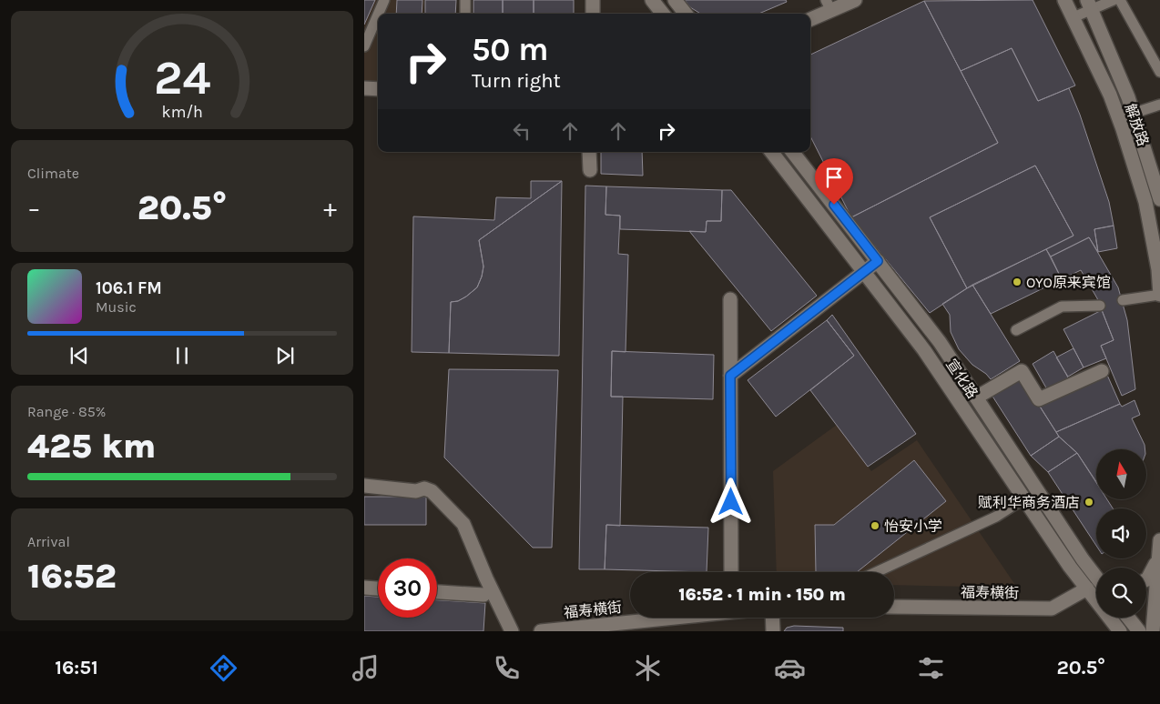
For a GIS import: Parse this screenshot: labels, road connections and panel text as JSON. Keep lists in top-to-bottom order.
{
  "streets": {
    "main road": ["解放路", "宣化路", "福寿横街"]
  },
  "crossings": [
    ["宣化路", "福寿横街"]
  ],
  "places": ["OYO原来宾馆", "赋利华商务酒店", "怡安小学"],
  "north": "top",
  "page": {
    "turn": ["50 m", "Turn right"],
    "tile": [
      "Climate",
      ["Range · 85%", "425 km"],
      ["Arrival", "16:52"]
    ],
    "heat": ["−", "20.5°", "+"],
    "song": ["106.1 FM", "Music"],
    "limit": "30",
    "trip": "16:52 · 1 min · 150 m",
    "tabs": ["16:51", "20.5°"],
    "gauge": ["24", "km/h"]
  }
}
